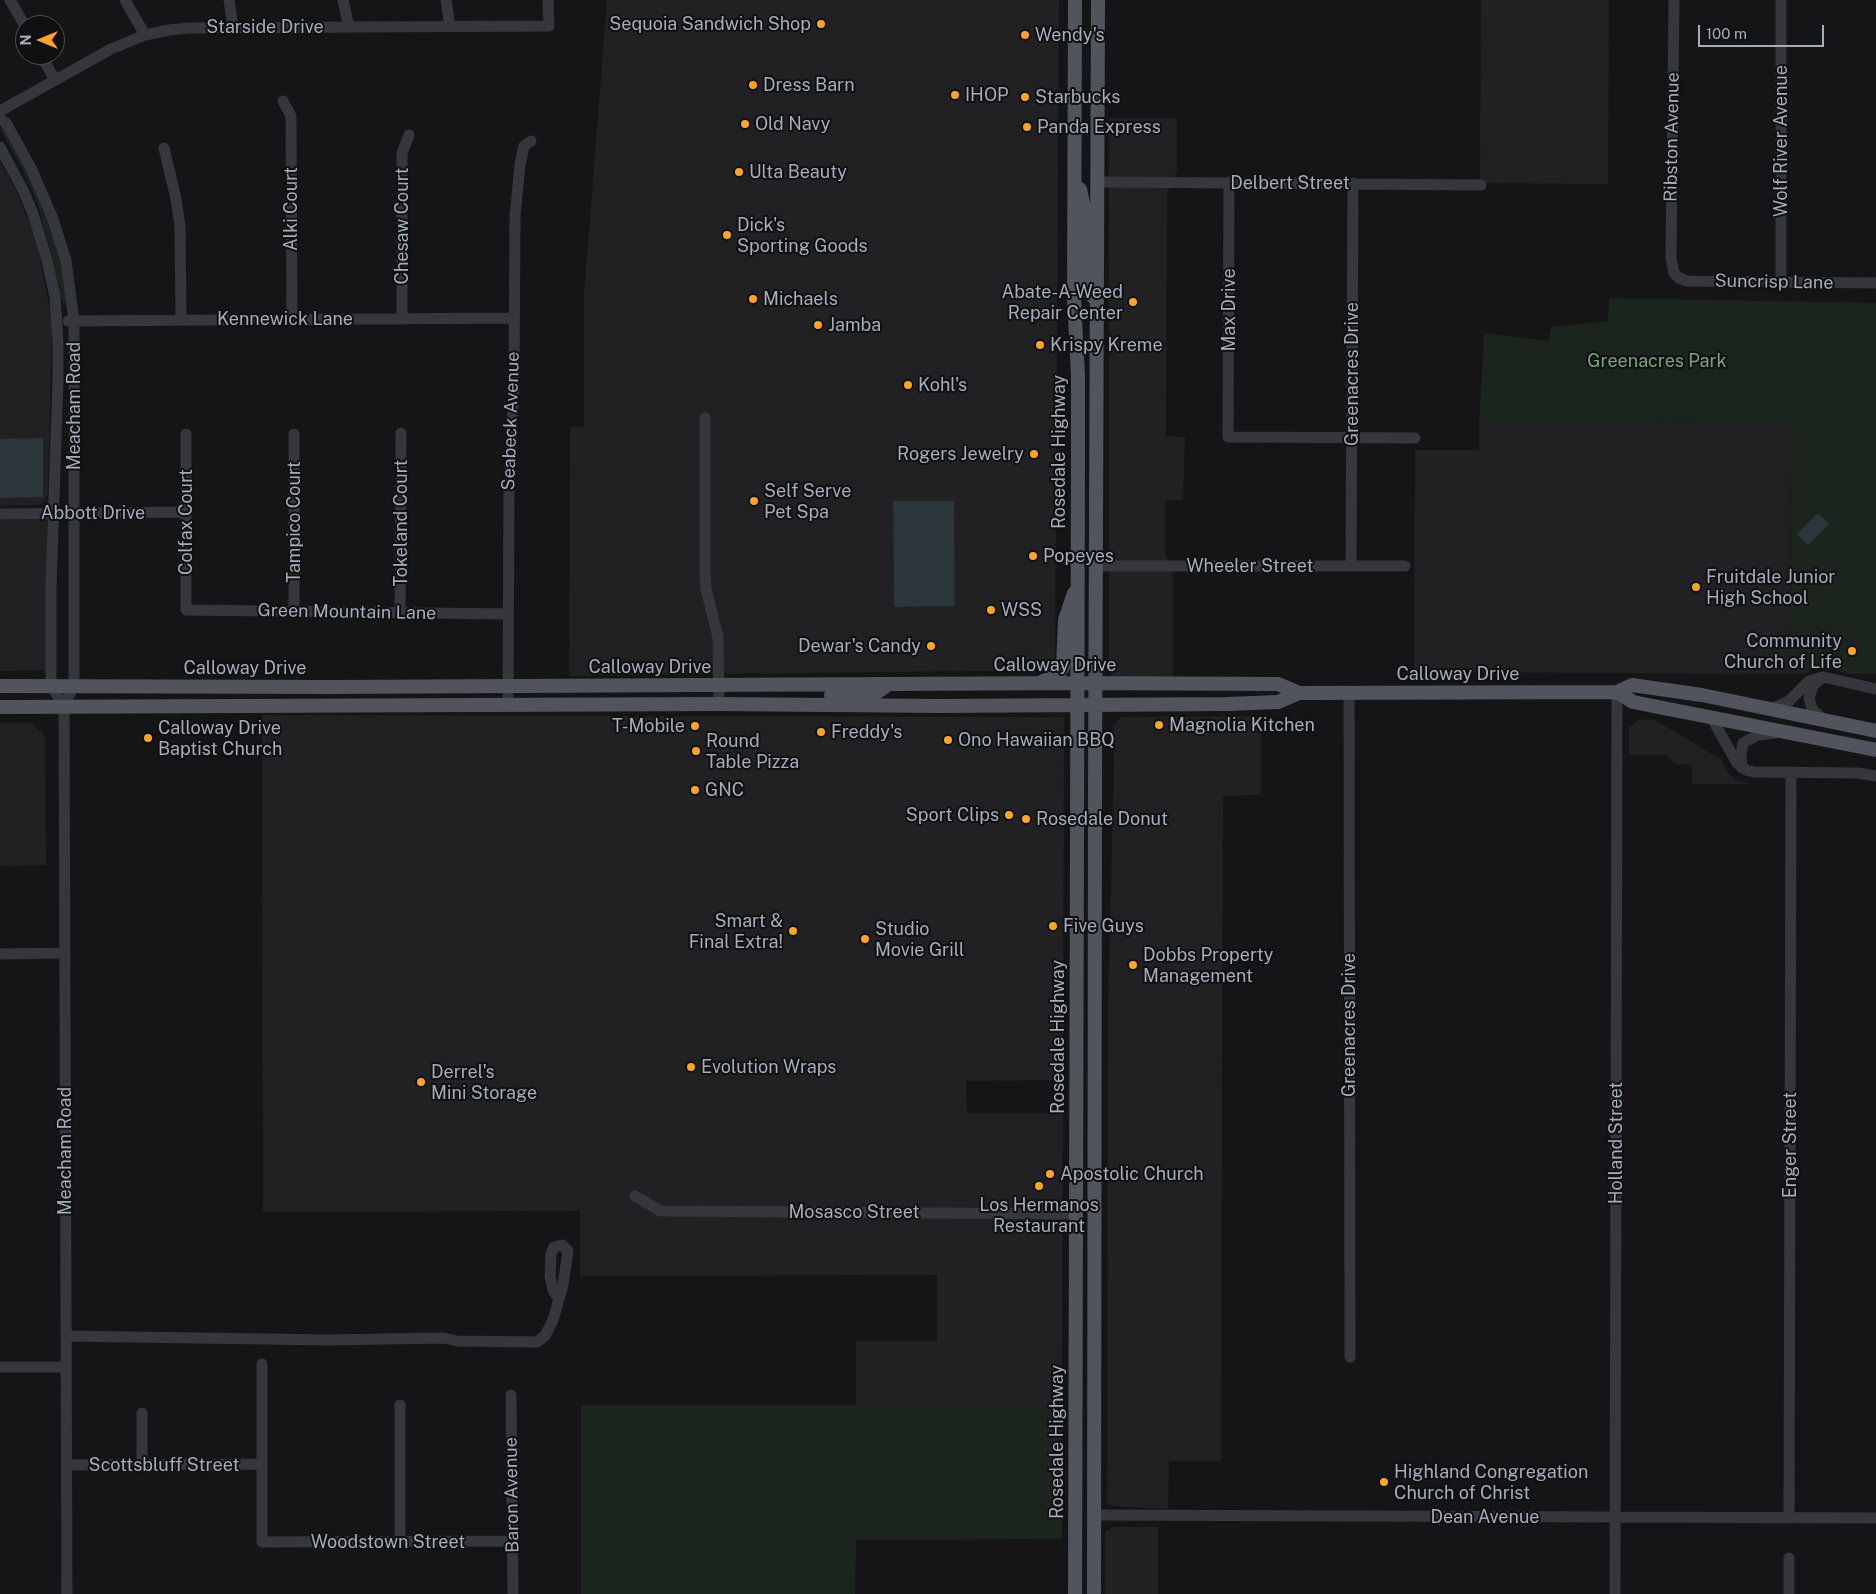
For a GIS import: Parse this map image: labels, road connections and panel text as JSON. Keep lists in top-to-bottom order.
{
  "streets": {
    "main road": ["Rosedale Highway", "Calloway Drive"],
    "street": [
      "Starside Drive",
      "Ribston Avenue",
      "Wolf River Avenue",
      "Delbert Street",
      "Alki Court",
      "Chesaw Court",
      "Suncrisp Lane",
      "Max Drive",
      "Kennewick Lane",
      "Greenacres Drive",
      "Meacham Road",
      "Seabeck Avenue",
      "Abbott Drive",
      "Colfax Court",
      "Tampico Court",
      "Tokeland Court",
      "Wheeler Street",
      "Green Mountain Lane",
      "Holland Street",
      "Enger Street",
      "Mosasco Street",
      "Scottsbluff Street",
      "Baron Avenue",
      "Dean Avenue",
      "Woodstown Street"
    ]
  },
  "crossings": [
    ["Ribston Avenue", "Suncrisp Lane"],
    ["Wolf River Avenue", "Suncrisp Lane"],
    ["Delbert Street", "Max Drive"],
    ["Delbert Street", "Greenacres Drive"],
    ["Delbert Street", "Rosedale Highway"],
    ["Alki Court", "Kennewick Lane"],
    ["Chesaw Court", "Kennewick Lane"],
    ["Max Drive", "Greenacres Drive"],
    ["Kennewick Lane", "Meacham Road"],
    ["Kennewick Lane", "Seabeck Avenue"],
    ["Greenacres Drive", "Wheeler Street"],
    ["Greenacres Drive", "Calloway Drive"],
    ["Meacham Road", "Abbott Drive"],
    ["Meacham Road", "Calloway Drive"],
    ["Meacham Road", "Scottsbluff Street"],
    ["Seabeck Avenue", "Green Mountain Lane"],
    ["Seabeck Avenue", "Calloway Drive"],
    ["Rosedale Highway", "Wheeler Street"],
    ["Rosedale Highway", "Calloway Drive"],
    ["Rosedale Highway", "Mosasco Street"],
    ["Rosedale Highway", "Dean Avenue"],
    ["Abbott Drive", "Colfax Court"],
    ["Colfax Court", "Green Mountain Lane"],
    ["Tampico Court", "Green Mountain Lane"],
    ["Tokeland Court", "Green Mountain Lane"],
    ["Calloway Drive", "Holland Street"],
    ["Holland Street", "Dean Avenue"],
    ["Enger Street", "Dean Avenue"],
    ["Scottsbluff Street", "Woodstown Street"],
    ["Baron Avenue", "Woodstown Street"]
  ],
  "parks": ["Greenacres Park"],
  "places": [
    "Sequoia Sandwich Shop",
    "Wendy's",
    "Dress Barn",
    "IHOP",
    "Starbucks",
    "Old Navy",
    "Panda Express",
    "Ulta Beauty",
    "Dick's Sporting Goods",
    "Michaels",
    "Abate-A-Weed Repair Center",
    "Jamba",
    "Krispy Kreme",
    "Kohl's",
    "Rogers Jewelry",
    "Self Serve Pet Spa",
    "Popeyes",
    "Fruitdale Junior High School",
    "WSS",
    "Dewar's Candy",
    "Community Church of Life",
    "Magnolia Kitchen",
    "T-Mobile",
    "Freddy's",
    "Calloway Drive Baptist Church",
    "Ono Hawaiian BBQ",
    "Round Table Pizza",
    "GNC",
    "Sport Clips",
    "Rosedale Donut",
    "Five Guys",
    "Smart & Final Extra!",
    "Studio Movie Grill",
    "Dobbs Property Management",
    "Evolution Wraps",
    "Derrel's Mini Storage",
    "Apostolic Church",
    "Los Hermanos Restaurant",
    "Highland Congregation Church of Christ"
  ],
  "scale_bar": "100 m",
  "north": "left"
}
